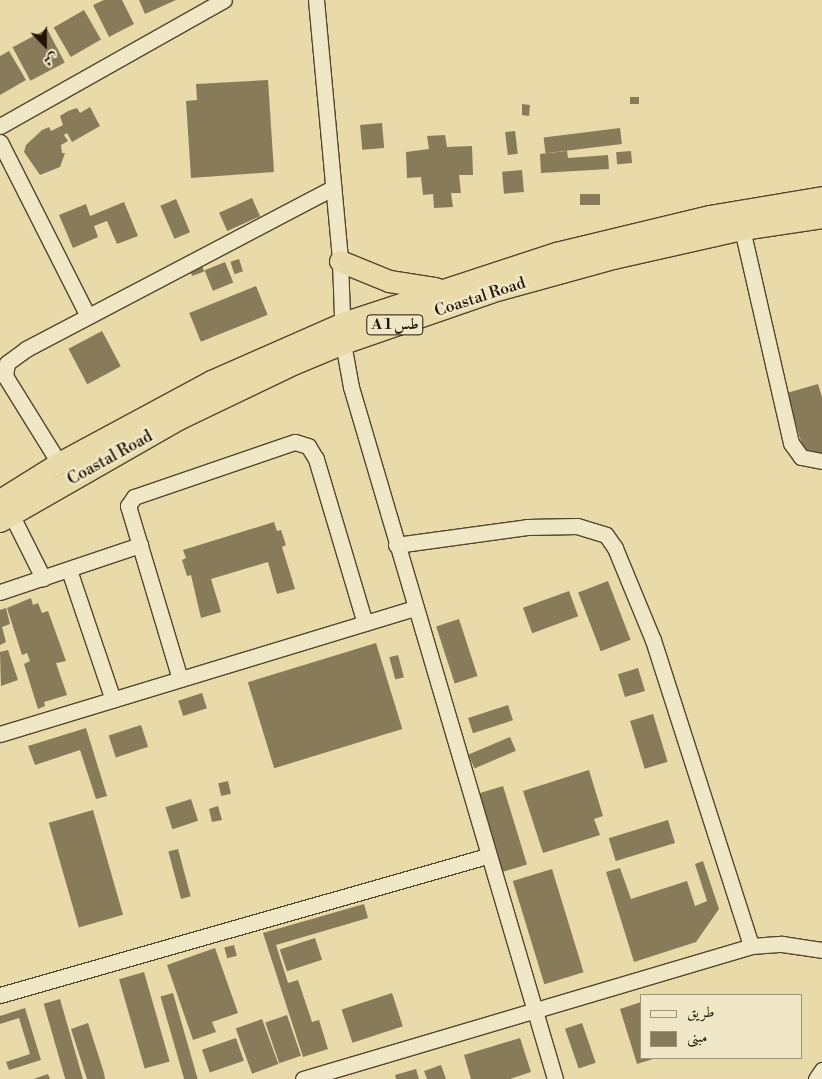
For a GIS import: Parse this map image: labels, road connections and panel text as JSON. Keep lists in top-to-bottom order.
{
  "streets": {
    "highway": ["Coastal Road", "A 1 طس"]
  },
  "legend": ["طريق", "مبنى"],
  "north": "bottom"
}
